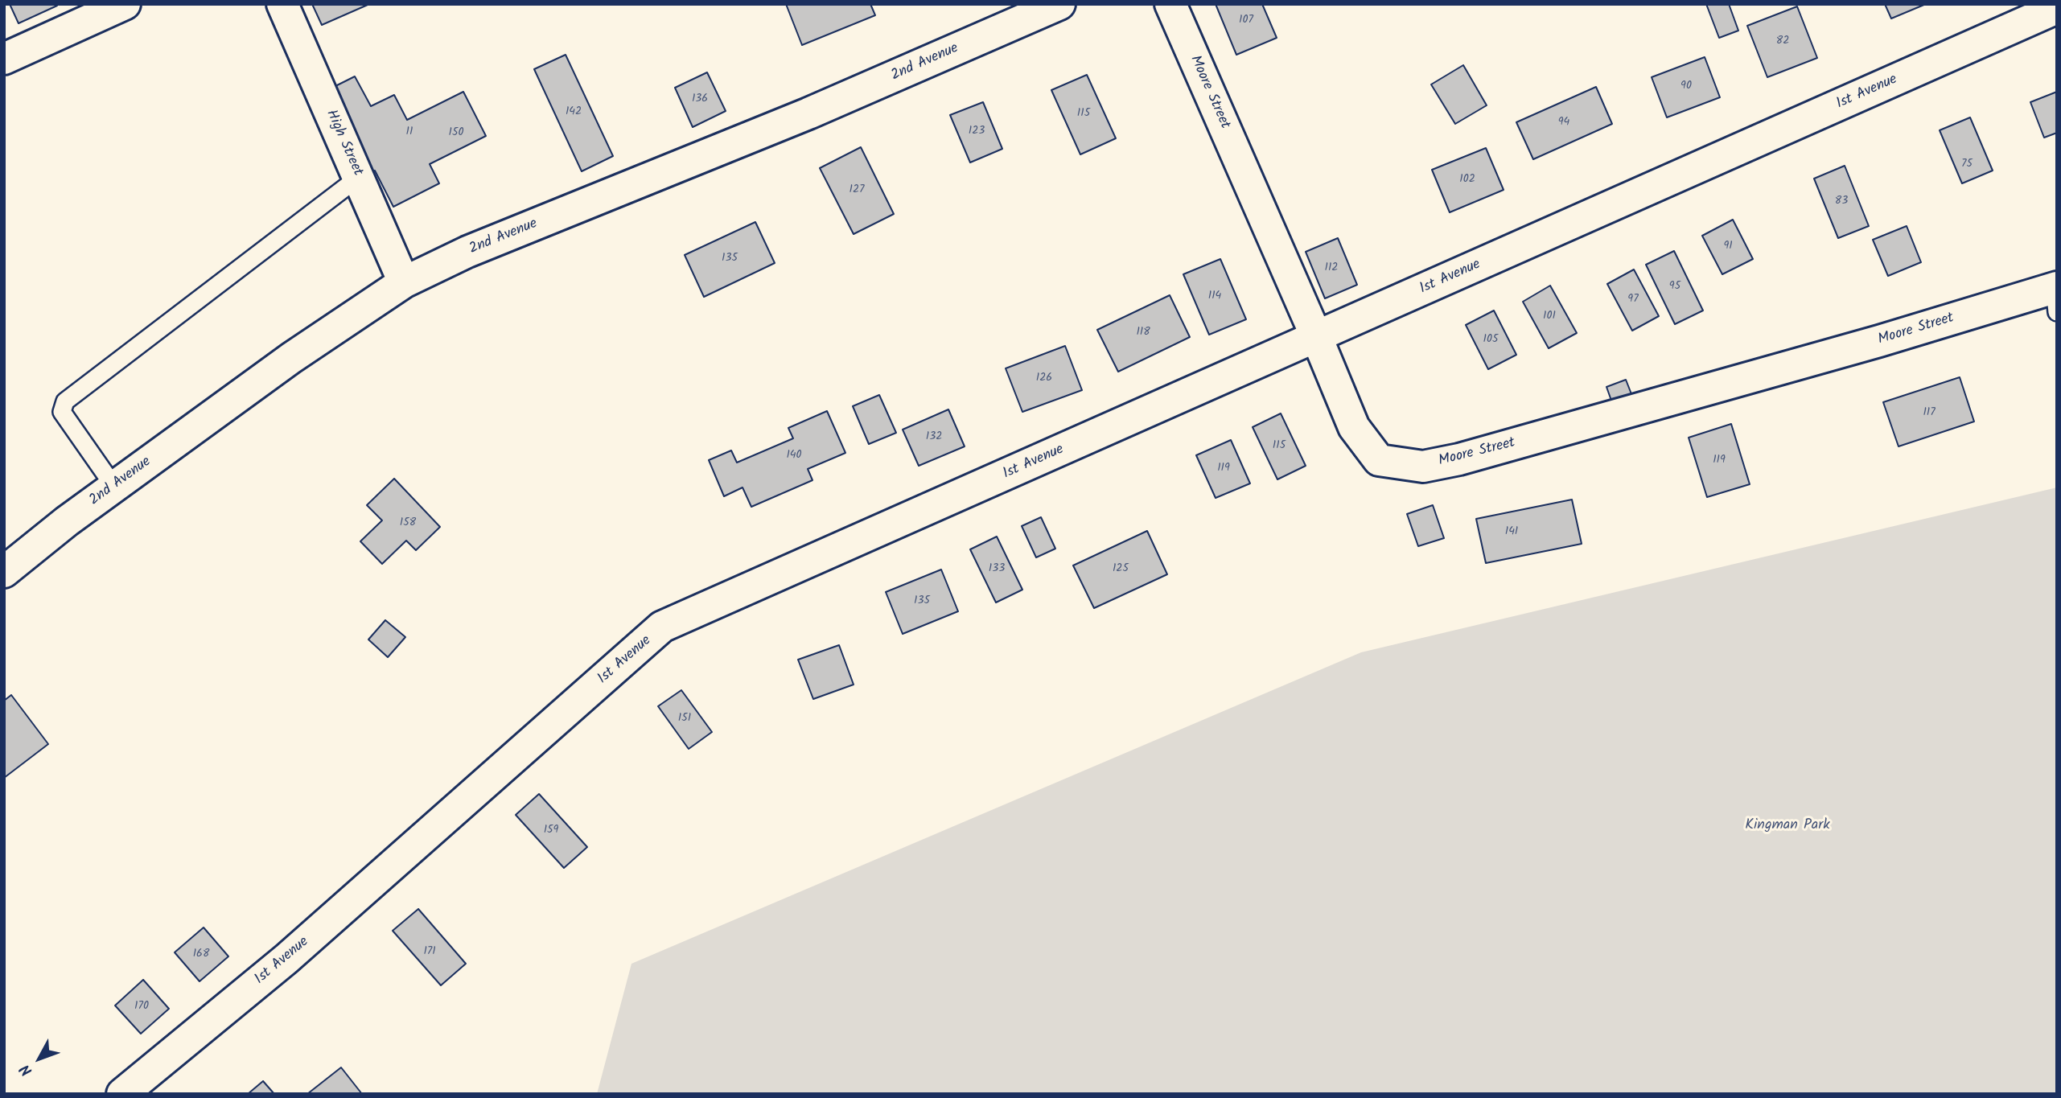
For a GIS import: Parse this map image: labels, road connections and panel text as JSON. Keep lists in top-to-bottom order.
{
  "streets": {
    "street": [
      "2nd Avenue",
      "Moore Street",
      "1st Avenue",
      "High Street"
    ]
  },
  "crossings": [
    ["2nd Avenue", "High Street"],
    ["Moore Street", "1st Avenue"]
  ],
  "parks": ["Kingman Park"],
  "house_numbers": [
    "107",
    "82",
    "90",
    "136",
    "142",
    "115",
    "94",
    "123",
    "11",
    "150",
    "75",
    "102",
    "127",
    "83",
    "91",
    "135",
    "112",
    "95",
    "114",
    "97",
    "101",
    "118",
    "105",
    "126",
    "117",
    "132",
    "115",
    "140",
    "119",
    "119",
    "158",
    "141",
    "133",
    "125",
    "135",
    "151",
    "159",
    "171",
    "168",
    "170"
  ],
  "north": "bottom left"
}
